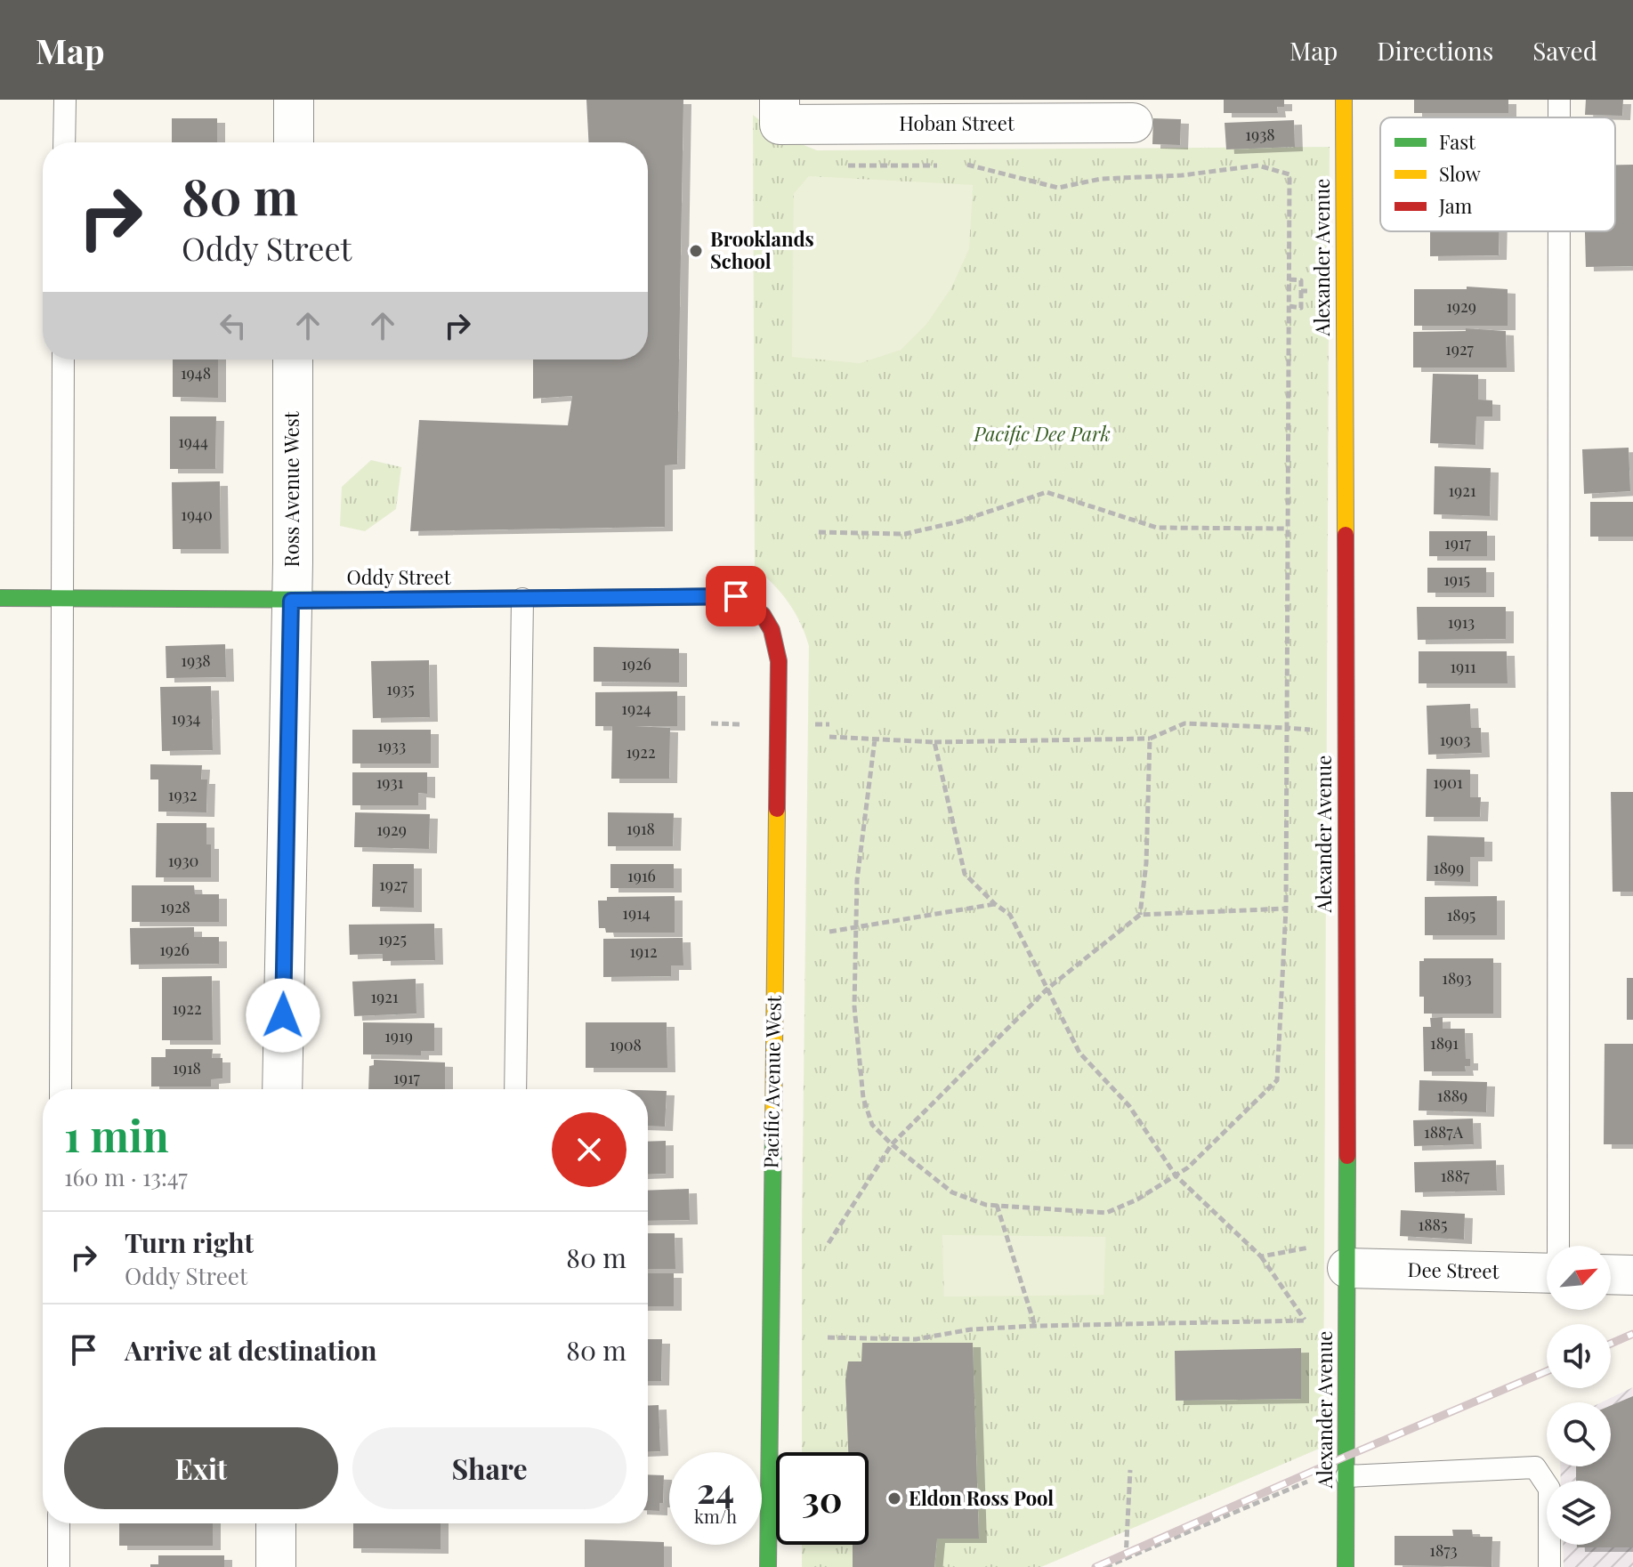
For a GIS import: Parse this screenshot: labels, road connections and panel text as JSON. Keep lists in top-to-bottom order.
{
  "streets": {
    "street": [
      "Hoban Street",
      "Alexander Avenue",
      "Ross Avenue West",
      "Oddy Street",
      "Pacific Avenue West",
      "Dee Street"
    ]
  },
  "crossings": [
    ["Alexander Avenue", "Dee Street"],
    ["Ross Avenue West", "Oddy Street"],
    ["Oddy Street", "Pacific Avenue West"]
  ],
  "parks": ["Pacific Dee Park"],
  "places": ["Brooklands School", "Eldon Ross Pool"],
  "house_numbers": [
    "1938",
    "1929",
    "1927",
    "1948",
    "1944",
    "1921",
    "1940",
    "1917",
    "1915",
    "1913",
    "1938",
    "1926",
    "1911",
    "1935",
    "1924",
    "1934",
    "1903",
    "1933",
    "1922",
    "1931",
    "1901",
    "1932",
    "1918",
    "1929",
    "1930",
    "1899",
    "1916",
    "1927",
    "1928",
    "1914",
    "1895",
    "1925",
    "1926",
    "1912",
    "1893",
    "1921",
    "1922",
    "1919",
    "1891",
    "1908",
    "1918",
    "1917",
    "1889",
    "1887A",
    "1887",
    "1885",
    "1873"
  ],
  "legend": ["Fast", "Slow", "Jam"],
  "north": "top right",
  "page": {
    "header": "Map",
    "nav": ["Map", "Directions", "Saved"],
    "turn": ["80 m", "Oddy Street"],
    "heading": ["1 min", "160 m · 13:47"],
    "list": [
      {
        "name": "Turn right",
        "note": "Oddy Street",
        "value": "80 m"
      },
      {
        "name": "Arrive at destination",
        "value": "80 m"
      }
    ],
    "buttons": ["Exit", "Share"],
    "speed": "24 km/h",
    "limit": "30"
  }
}
